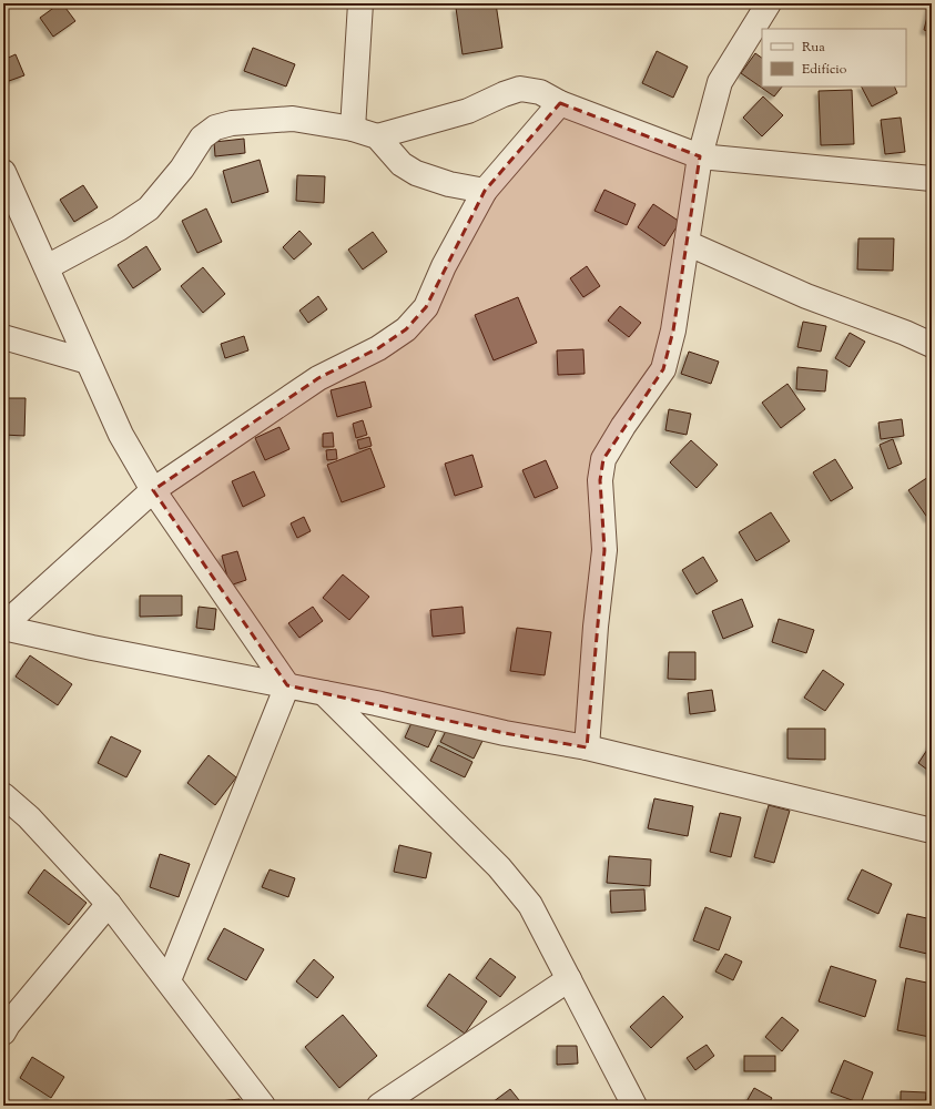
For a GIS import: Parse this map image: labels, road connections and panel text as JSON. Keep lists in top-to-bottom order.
{
  "legend": ["Rua", "Edifício"]
}
